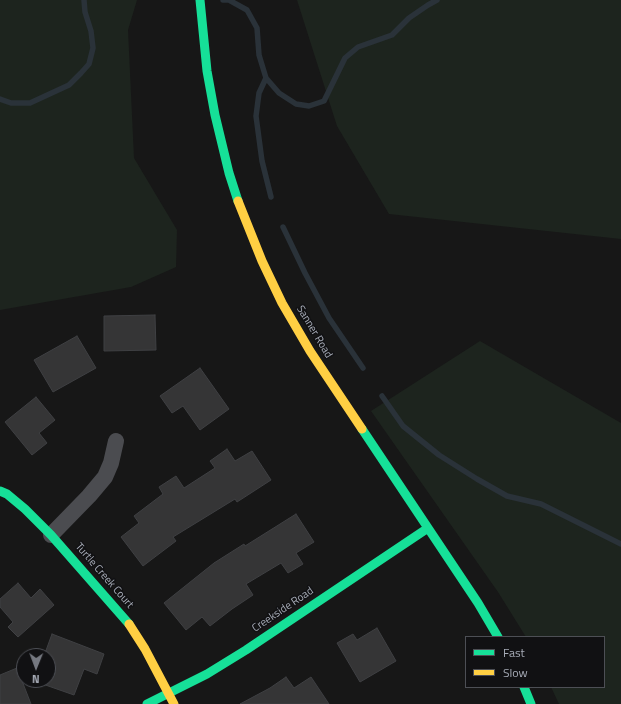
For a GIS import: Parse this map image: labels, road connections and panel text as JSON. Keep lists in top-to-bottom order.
{
  "streets": {
    "main road": ["Sanner Road", "Turtle Creek Court", "Creekside Road"]
  },
  "crossings": [
    ["Sanner Road", "Creekside Road"],
    ["Turtle Creek Court", "Creekside Road"]
  ],
  "legend": ["Fast", "Slow"],
  "north": "bottom"
}
